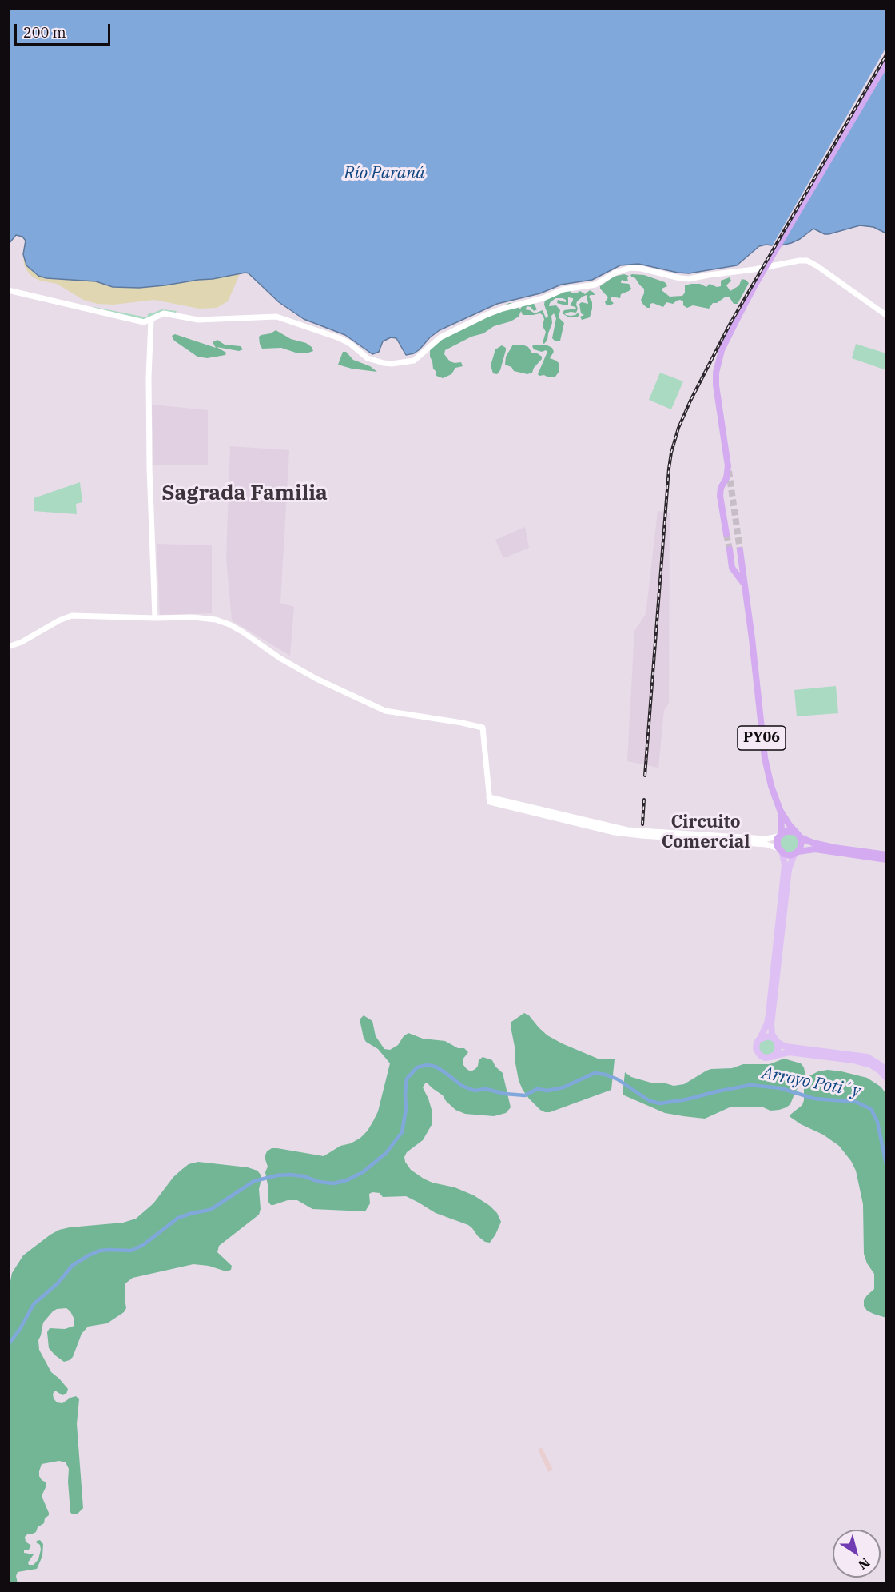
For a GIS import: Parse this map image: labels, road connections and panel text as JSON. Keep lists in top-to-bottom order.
{
  "streets": {
    "highway": ["PY06"]
  },
  "districts": ["Sagrada Familia", "Circuito Comercial"],
  "water": ["Río Paraná", "Arroyo Poti´y"],
  "scale_bar": "200 m",
  "north": "bottom right"
}
